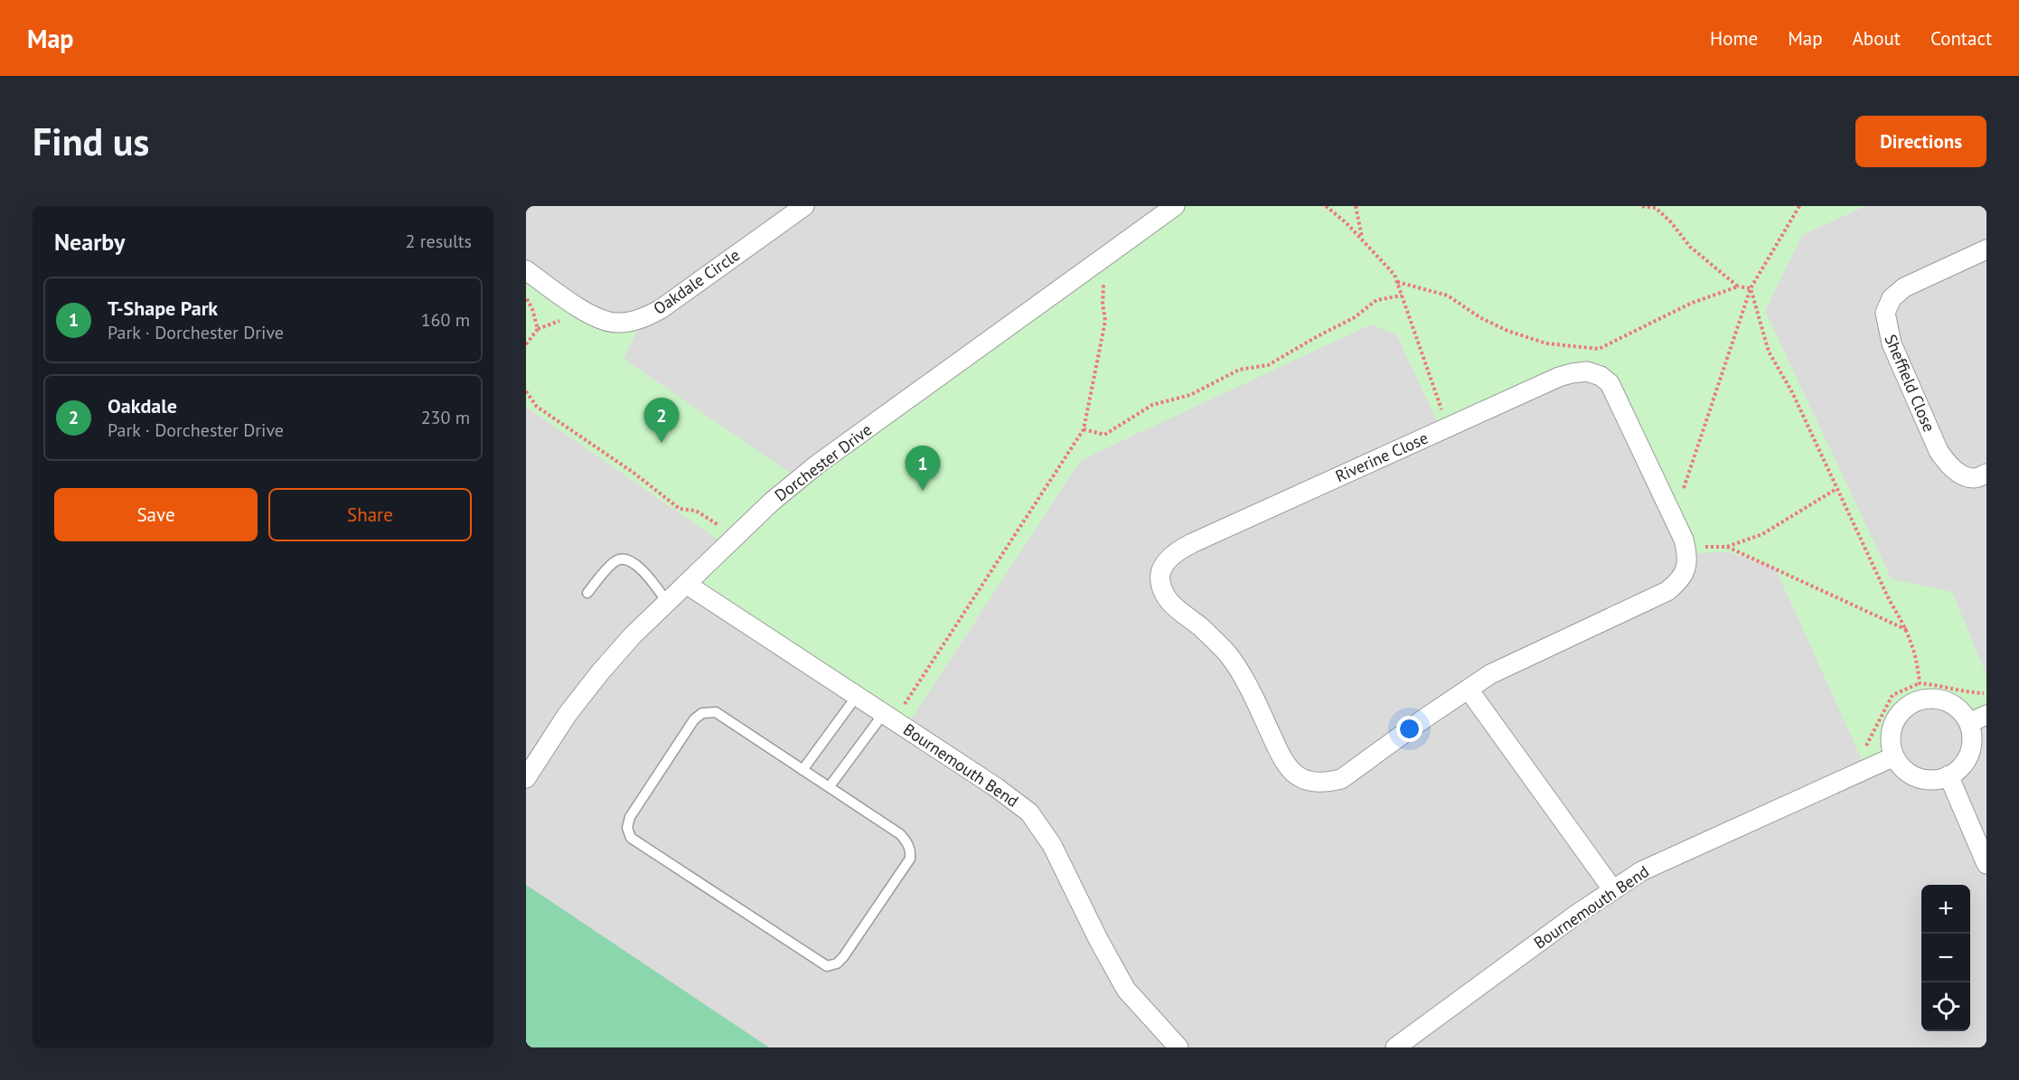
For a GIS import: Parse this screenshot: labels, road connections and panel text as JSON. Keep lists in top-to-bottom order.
{
  "streets": {
    "street": [
      "Oakdale Circle",
      "Sheffield Close",
      "Riverine Close",
      "Dorchester Drive",
      "Bournemouth Bend"
    ]
  },
  "crossings": [
    ["Dorchester Drive", "Bournemouth Bend"]
  ],
  "page": {
    "header": "Map",
    "nav": [
      "Home",
      "Map",
      "About",
      "Contact"
    ],
    "buttons": [
      "Directions",
      ["Save", "Share"]
    ],
    "title": "Find us",
    "heading": ["Nearby", "2 results"],
    "list": [
      {
        "mark": "1",
        "name": "T-Shape Park",
        "note": "Park · Dorchester Drive",
        "value": "160 m"
      },
      {
        "mark": "2",
        "name": "Oakdale",
        "note": "Park · Dorchester Drive",
        "value": "230 m"
      }
    ],
    "pins": ["2", "1"],
    "map_buttons": ["+", "−"]
  }
}
